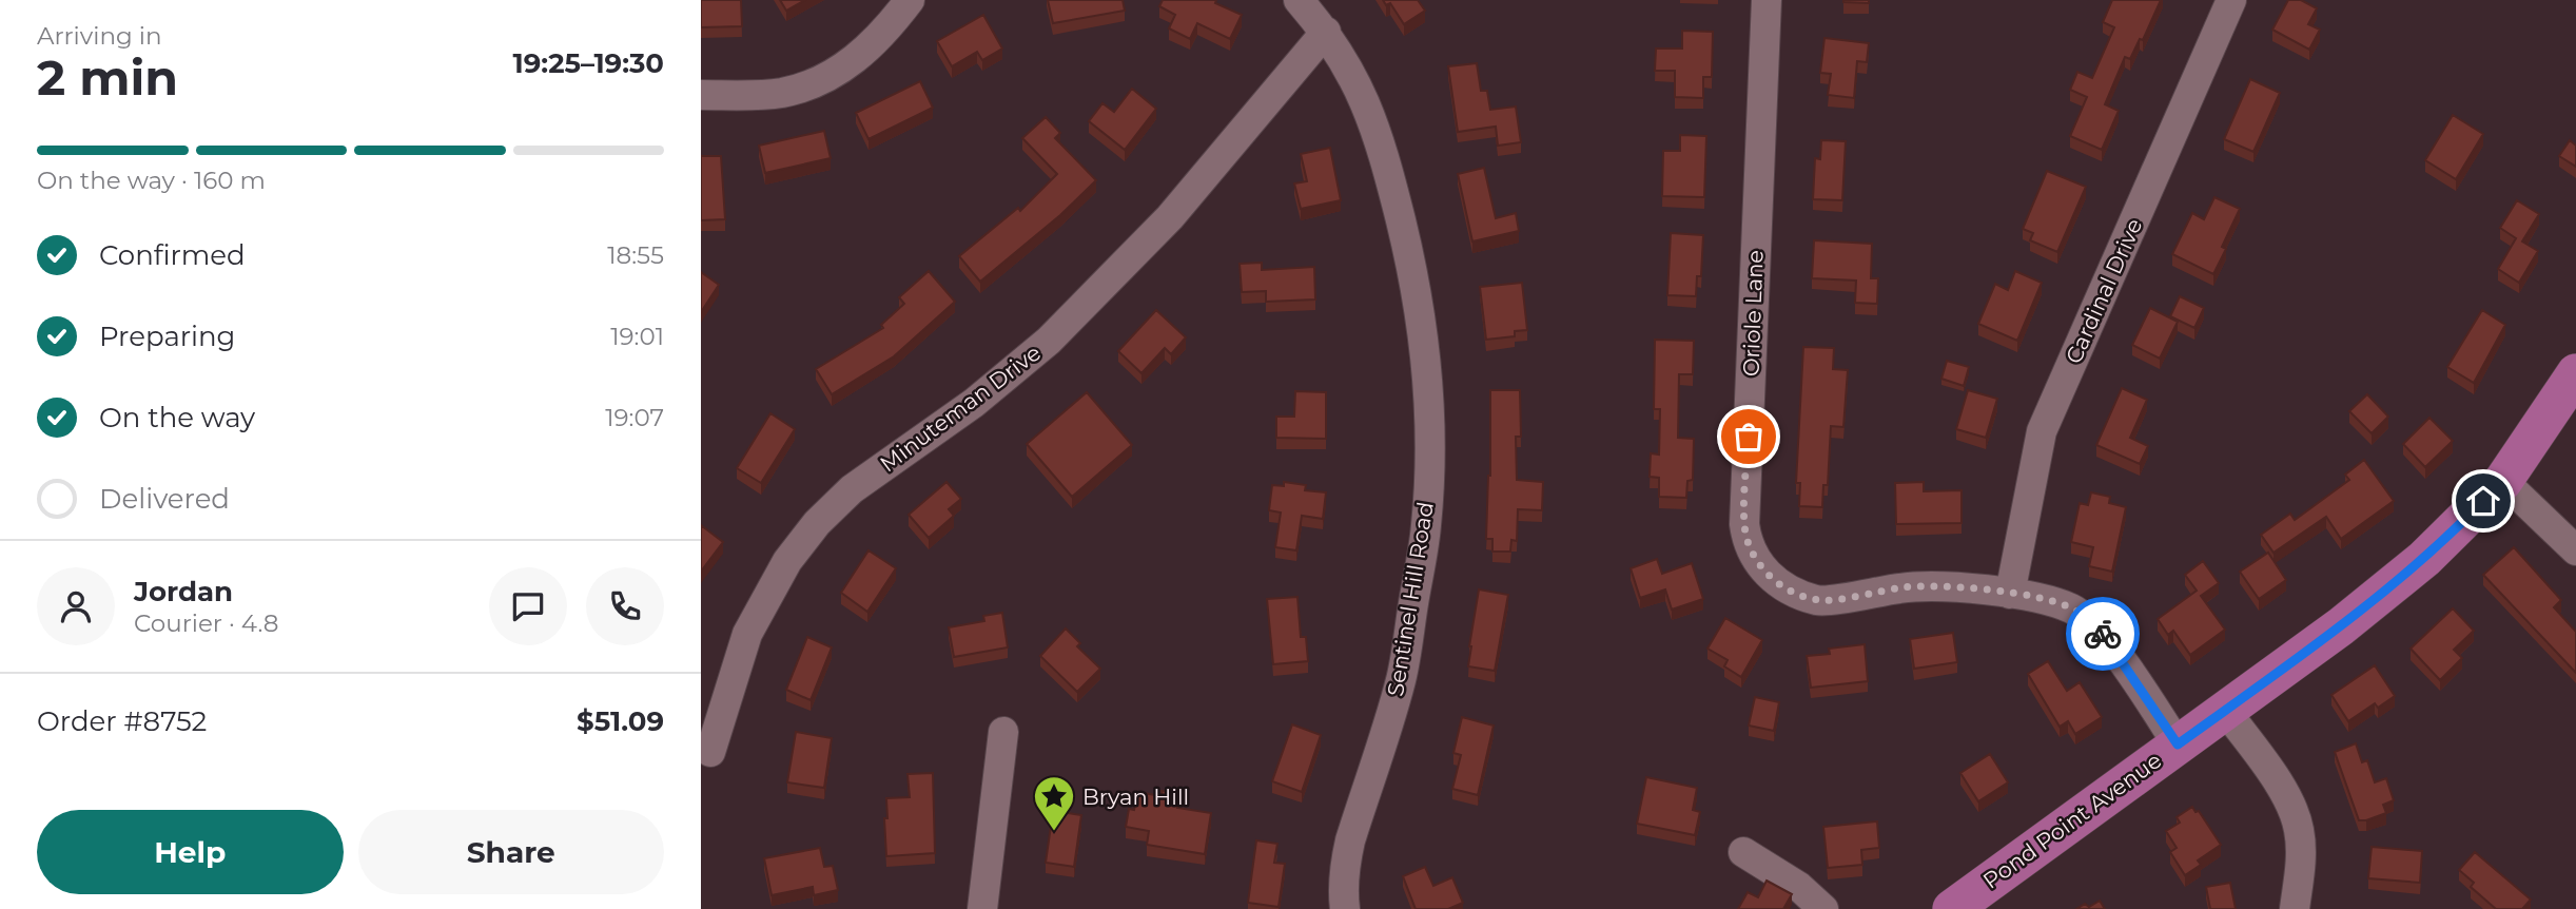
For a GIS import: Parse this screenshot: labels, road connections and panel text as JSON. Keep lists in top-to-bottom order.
{
  "streets": {
    "main road": ["Pond Point Avenue"],
    "street": [
      "Cardinal Drive",
      "Oriole Lane",
      "Minuteman Drive",
      "Sentinel Hill Road"
    ]
  },
  "crossings": [
    ["Cardinal Drive", "Oriole Lane"],
    ["Oriole Lane", "Pond Point Avenue"],
    ["Minuteman Drive", "Sentinel Hill Road"]
  ],
  "places": {
    "place": ["Bryan Hill"]
  },
  "page": {
    "heading": ["2 min", "Arriving in", "19:25–19:30"],
    "panel": [
      "Jordan",
      "Courier · 4.8",
      "Order #8752",
      "$51.09"
    ],
    "bar": "On the way · 160 m",
    "list": [
      ["Confirmed", "18:55"],
      ["Preparing", "19:01"],
      ["On the way", "19:07"],
      "Delivered"
    ],
    "buttons": ["Help", "Share"]
  }
}
